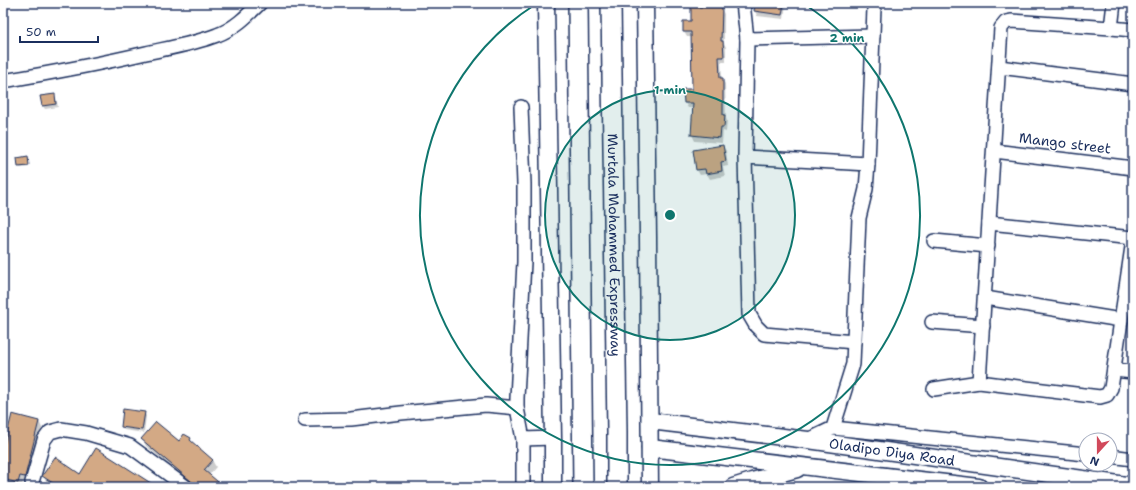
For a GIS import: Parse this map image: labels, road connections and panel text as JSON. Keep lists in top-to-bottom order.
{
  "streets": {
    "highway": ["Murtala Mohammed Expressway"],
    "main road": ["Oladipo Diya Road"],
    "street": ["Mango street"]
  },
  "scale_bar": "50 m",
  "north": "bottom",
  "rings": ["2 min", "1 min"]
}
